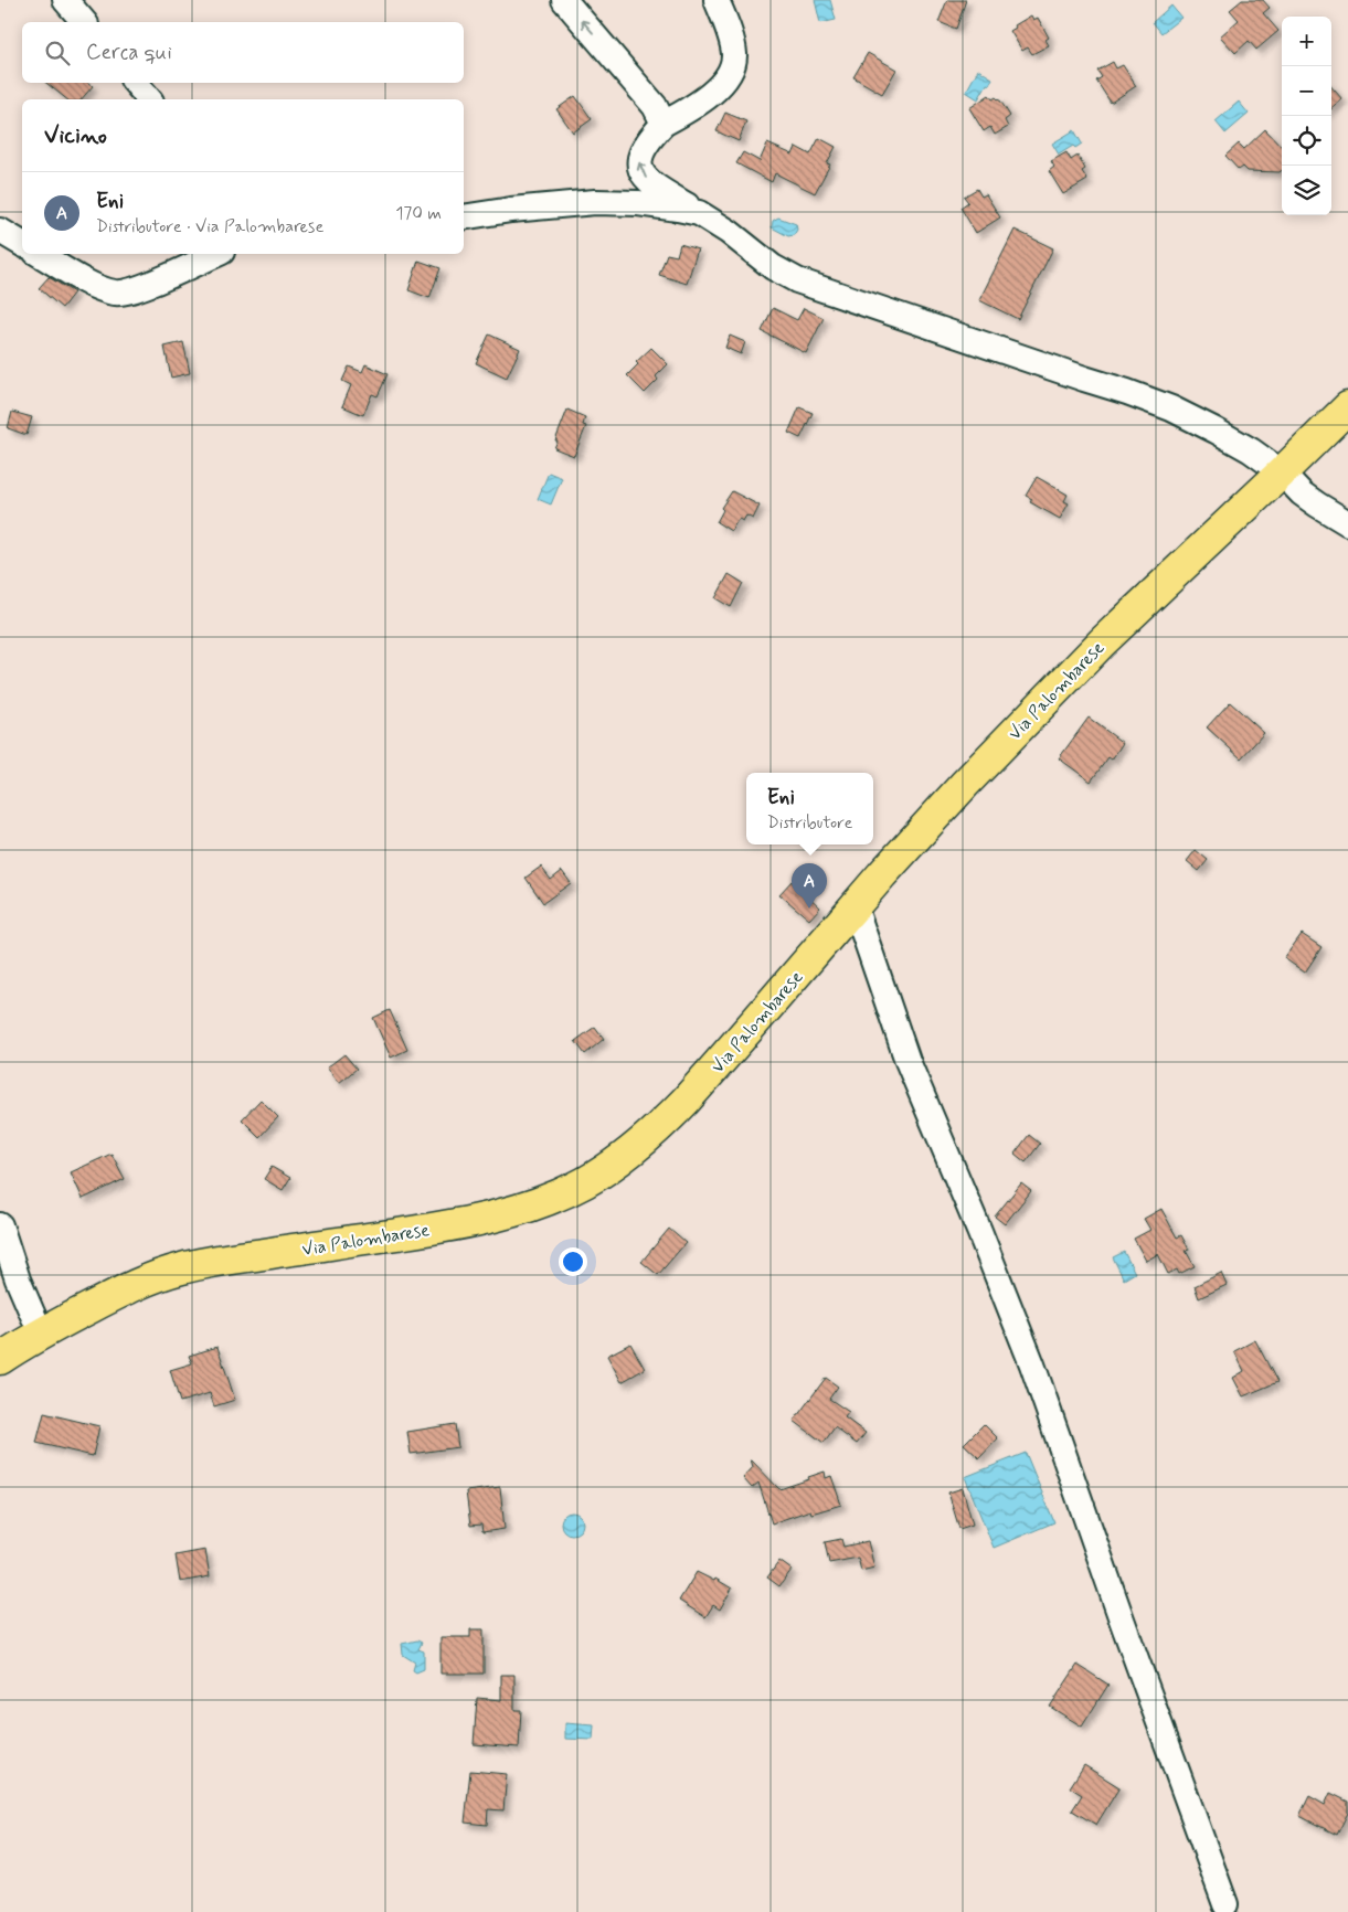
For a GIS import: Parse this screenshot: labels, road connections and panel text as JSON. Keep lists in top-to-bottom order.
{
  "streets": {
    "main road": ["Via Palombarese"]
  },
  "page": {
    "map_buttons": ["+", "−"],
    "search": "Cerca qui",
    "heading": "Vicino",
    "list": [
      {
        "mark": "A",
        "name": "Eni",
        "note": "Distributore · Via Palombarese",
        "value": "170 m"
      }
    ],
    "popup": ["Eni", "Distributore"],
    "pins": "A"
  }
}
